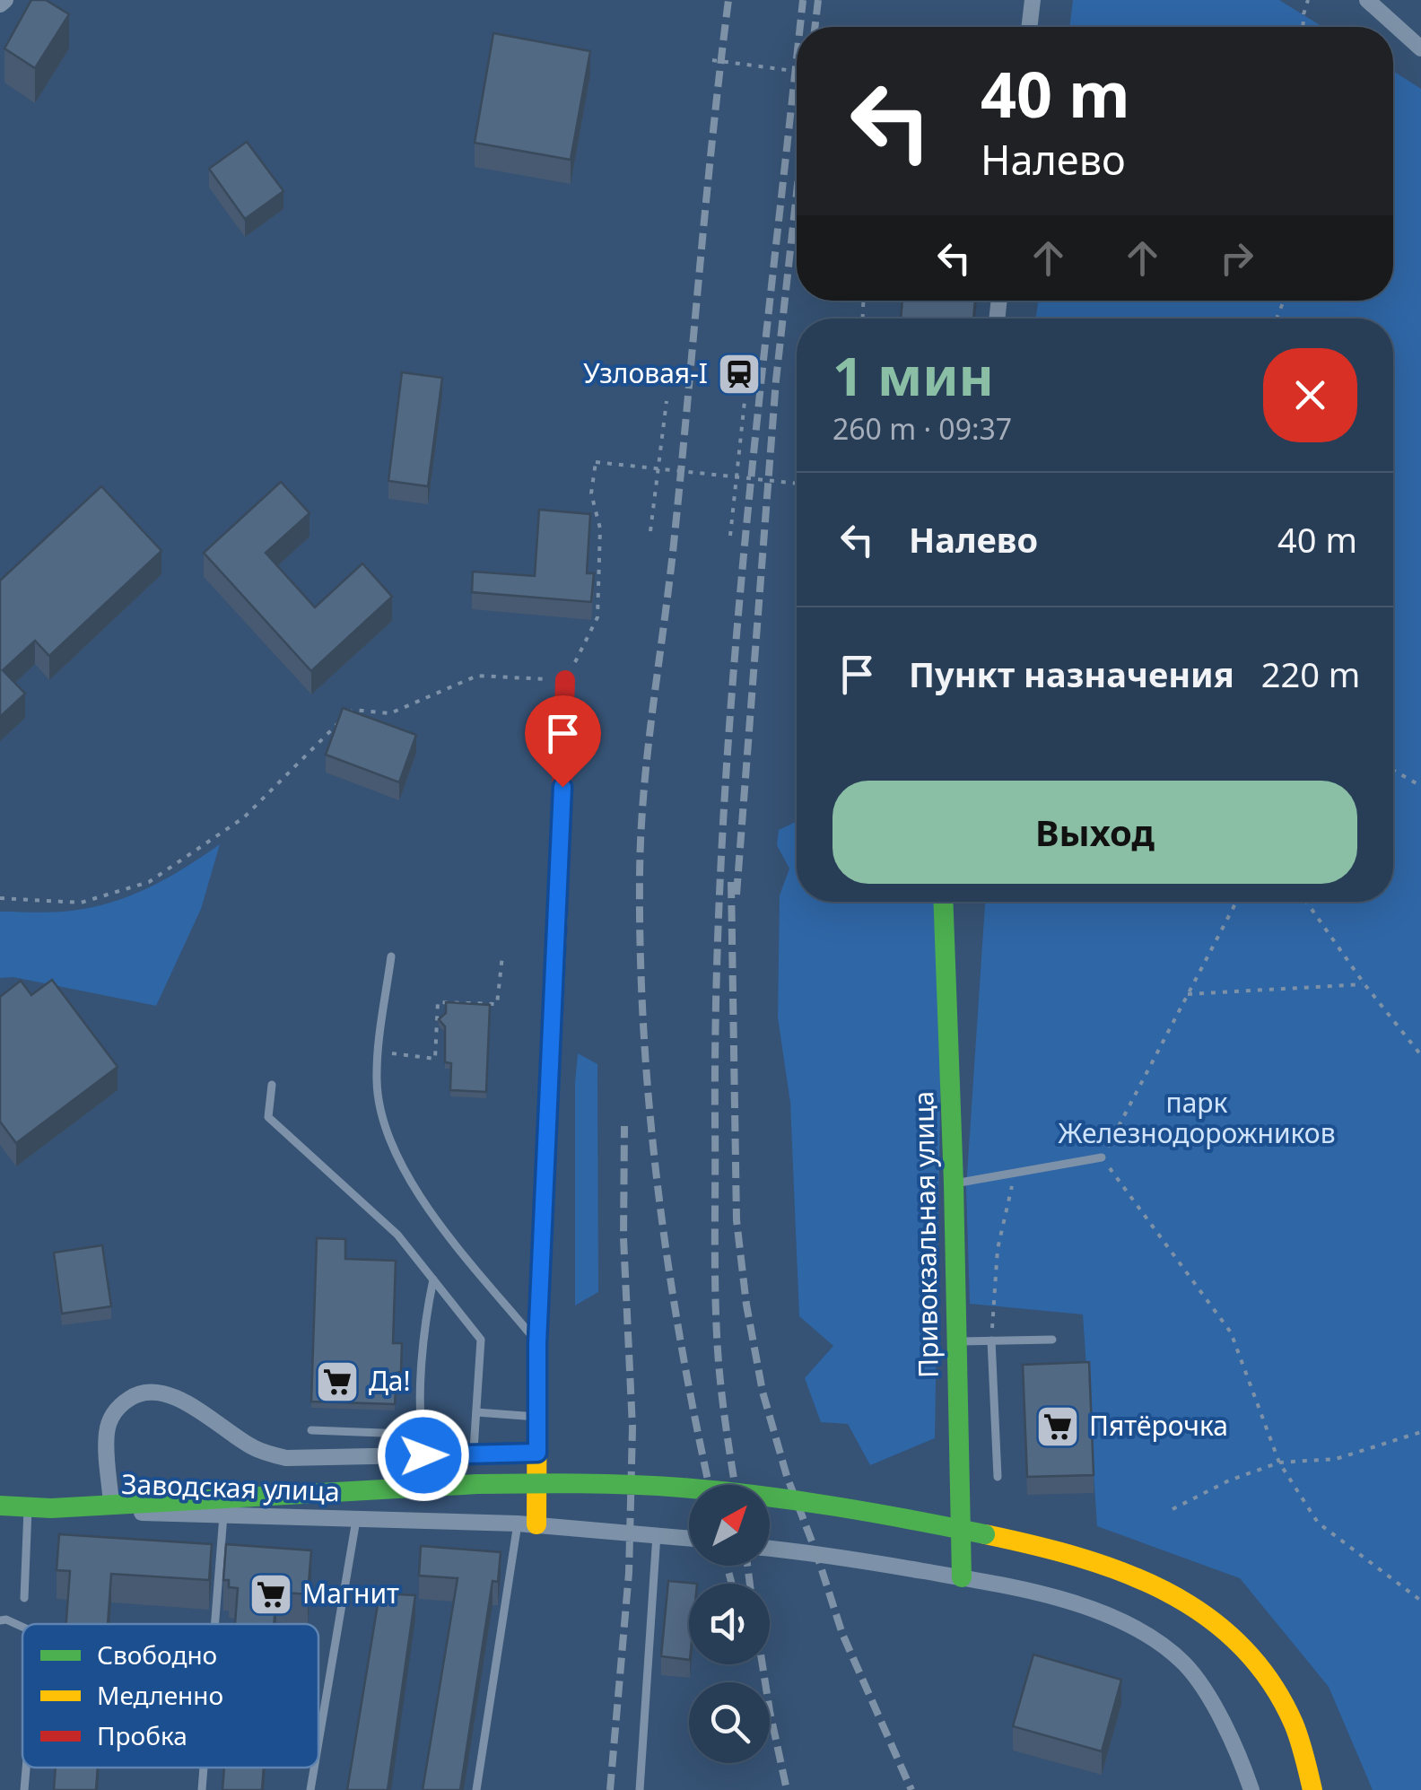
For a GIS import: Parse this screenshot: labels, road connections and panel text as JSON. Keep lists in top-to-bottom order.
{
  "streets": {
    "street": ["Привокзальная улица", "Заводская улица"]
  },
  "parks": ["парк Железнодорожников"],
  "places": {
    "station": ["Узловая-I"],
    "supermarket": ["Да!", "Пятёрочка", "Магнит"]
  },
  "legend": ["Свободно", "Медленно", "Пробка"],
  "north": "top right",
  "page": {
    "turn": ["40 m", "Налево"],
    "heading": ["1 мин", "260 m · 09:37"],
    "list": [
      {
        "name": "Налево",
        "value": "40 m"
      },
      {
        "name": "Пункт назначения",
        "value": "220 m"
      }
    ],
    "buttons": "Выход"
  }
}
